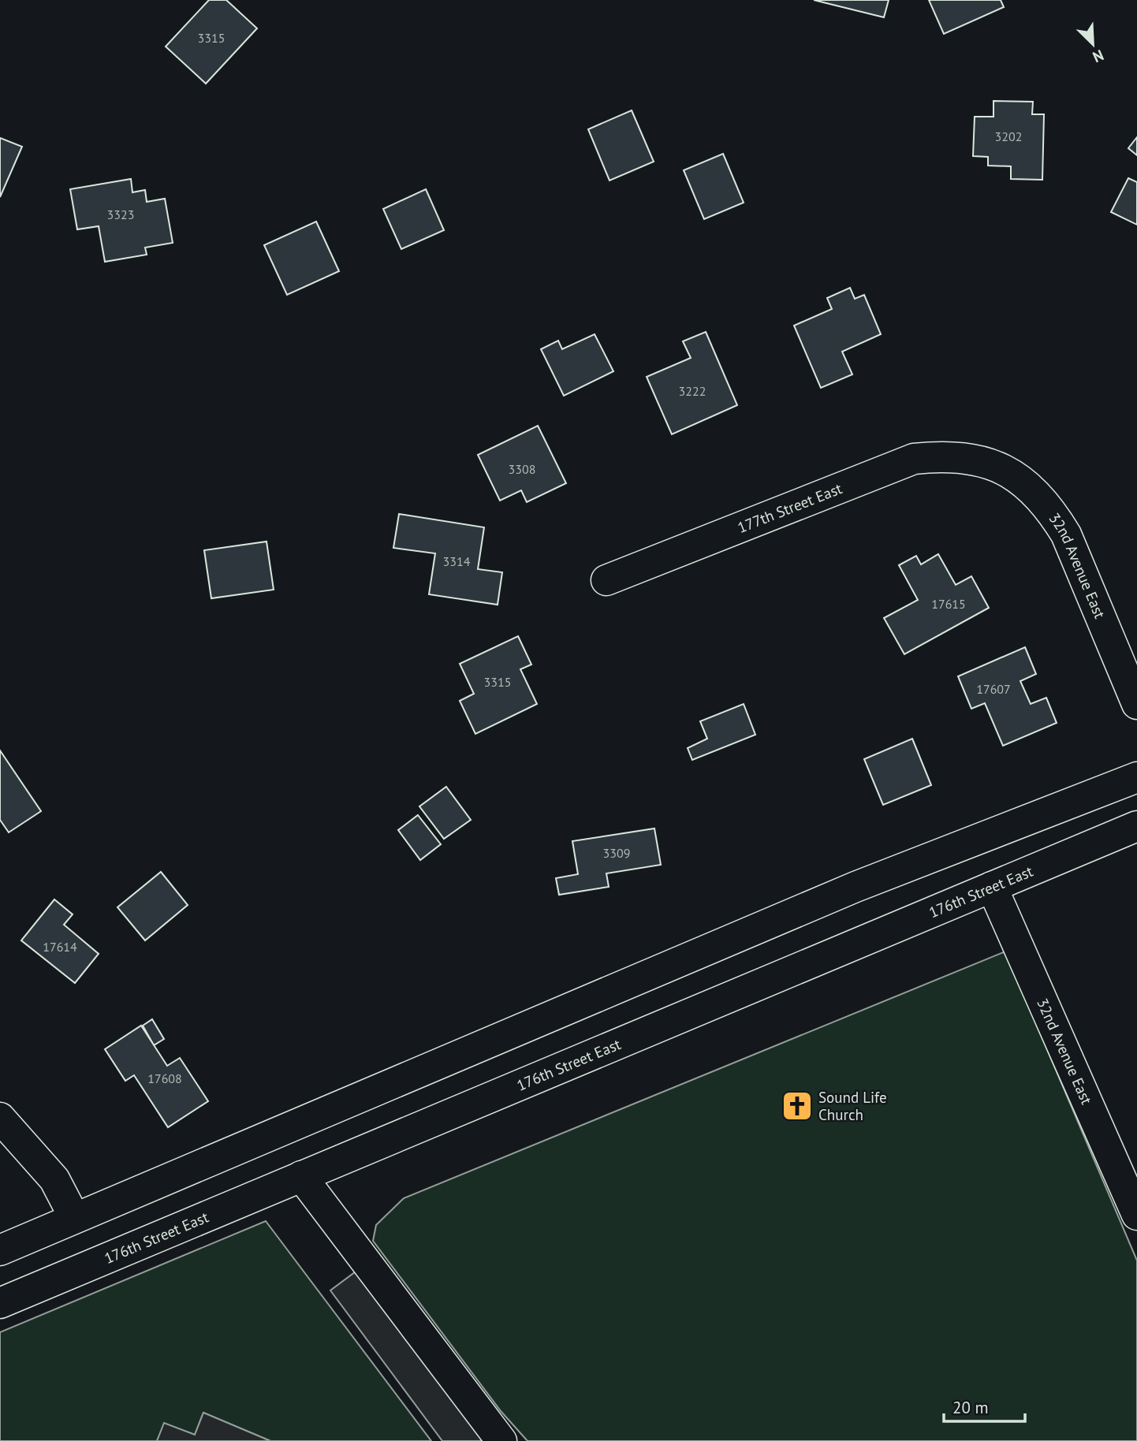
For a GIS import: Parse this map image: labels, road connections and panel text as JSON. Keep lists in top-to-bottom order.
{
  "streets": {
    "main road": ["177th Street East", "32nd Avenue East", "176th Street East"]
  },
  "crossings": [
    ["177th Street East", "32nd Avenue East"],
    ["32nd Avenue East", "176th Street East"]
  ],
  "places": {
    "church": ["Sound Life Church"]
  },
  "house_numbers": [
    "3315",
    "3202",
    "3323",
    "3222",
    "3308",
    "3314",
    "17615",
    "3315",
    "17607",
    "3309",
    "17614",
    "17608"
  ],
  "scale_bar": "20 m",
  "north": "bottom right"
}
